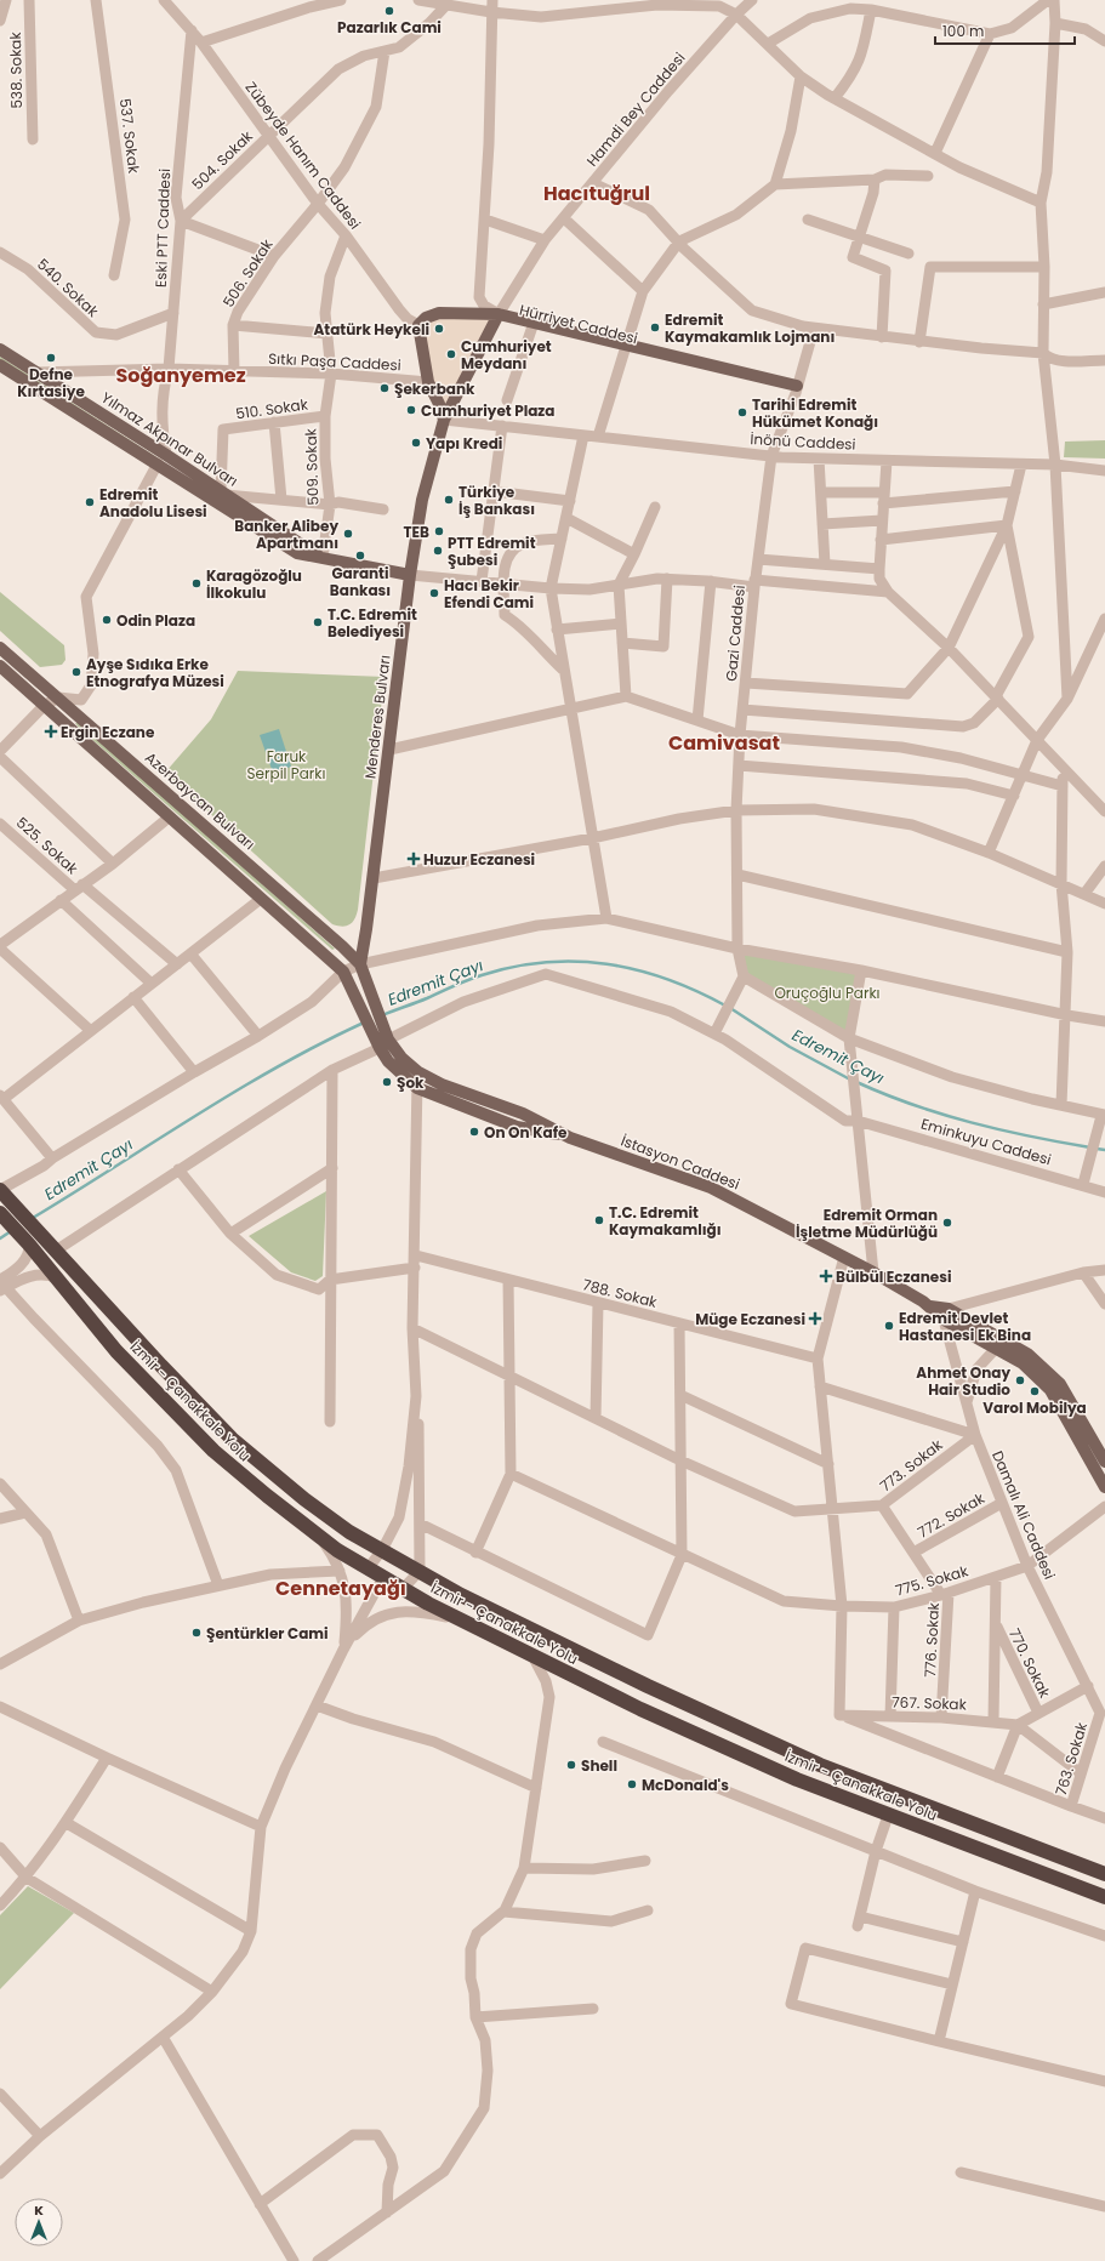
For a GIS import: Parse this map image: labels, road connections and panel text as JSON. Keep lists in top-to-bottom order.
{
  "streets": {
    "highway": ["İzmir - Çanakkale Yolu"],
    "main road": [
      "Hürriyet Caddesi",
      "Yılmaz Akpınar Bulvarı",
      "Menderes Bulvarı",
      "Azerbaycan Bulvarı",
      "İstasyon Caddesi"
    ],
    "street": [
      "538. Sokak",
      "Hamdi Bey Caddesi",
      "537. Sokak",
      "Zübeyde Hanım Caddesi",
      "504. Sokak",
      "Eski PTT Caddesi",
      "506. Sokak",
      "540. Sokak",
      "Sıtkı Paşa Caddesi",
      "510. Sokak",
      "İnönü Caddesi",
      "509. Sokak",
      "Gazi Caddesi",
      "525. Sokak",
      "Eminkuyu Caddesi",
      "788. Sokak",
      "773. Sokak",
      "772. Sokak",
      "Damalı Ali Caddesi",
      "775. Sokak",
      "776. Sokak",
      "770. Sokak",
      "767. Sokak",
      "763. Sokak"
    ]
  },
  "crossings": [
    ["Hamdi Bey Caddesi", "Hürriyet Caddesi"],
    ["Hamdi Bey Caddesi", "Menderes Bulvarı"],
    ["Zübeyde Hanım Caddesi", "504. Sokak"],
    ["Zübeyde Hanım Caddesi", "Eski PTT Caddesi"],
    ["Zübeyde Hanım Caddesi", "506. Sokak"],
    ["Zübeyde Hanım Caddesi", "Hürriyet Caddesi"],
    ["Zübeyde Hanım Caddesi", "509. Sokak"],
    ["504. Sokak", "Eski PTT Caddesi"],
    ["504. Sokak", "506. Sokak"],
    ["Eski PTT Caddesi", "540. Sokak"],
    ["Eski PTT Caddesi", "Sıtkı Paşa Caddesi"],
    ["Eski PTT Caddesi", "Yılmaz Akpınar Bulvarı"],
    ["506. Sokak", "Sıtkı Paşa Caddesi"],
    ["Hürriyet Caddesi", "Gazi Caddesi"],
    ["Hürriyet Caddesi", "Menderes Bulvarı"],
    ["Sıtkı Paşa Caddesi", "Yılmaz Akpınar Bulvarı"],
    ["Sıtkı Paşa Caddesi", "509. Sokak"],
    ["510. Sokak", "Yılmaz Akpınar Bulvarı"],
    ["510. Sokak", "509. Sokak"],
    ["Yılmaz Akpınar Bulvarı", "509. Sokak"],
    ["Yılmaz Akpınar Bulvarı", "Menderes Bulvarı"],
    ["İnönü Caddesi", "Gazi Caddesi"],
    ["İnönü Caddesi", "Menderes Bulvarı"],
    ["Menderes Bulvarı", "Azerbaycan Bulvarı"],
    ["Azerbaycan Bulvarı", "Eminkuyu Caddesi"],
    ["Azerbaycan Bulvarı", "İstasyon Caddesi"],
    ["Eminkuyu Caddesi", "İstasyon Caddesi"],
    ["Eminkuyu Caddesi", "İzmir - Çanakkale Yolu"],
    ["İstasyon Caddesi", "Damalı Ali Caddesi"],
    ["773. Sokak", "Damalı Ali Caddesi"],
    ["772. Sokak", "Damalı Ali Caddesi"],
    ["Damalı Ali Caddesi", "775. Sokak"],
    ["Damalı Ali Caddesi", "763. Sokak"],
    ["775. Sokak", "776. Sokak"],
    ["775. Sokak", "770. Sokak"],
    ["776. Sokak", "767. Sokak"],
    ["770. Sokak", "767. Sokak"],
    ["767. Sokak", "763. Sokak"]
  ],
  "districts": [
    "Hacıtuğrul",
    "Soğanyemez",
    "Camivasat",
    "Cennetayağı"
  ],
  "water": ["Edremit Çayı"],
  "parks": ["Faruk Serpil Parkı", "Oruçoğlu Parkı"],
  "places": {
    "other": [
      "Pazarlık Cami",
      "Edremit Kaymakamlık Lojmanı",
      "Atatürk Heykeli",
      "Cumhuriyet Meydanı",
      "Defne Kırtasiye",
      "Şekerbank",
      "Cumhuriyet Plaza",
      "Tarihi Edremit Hükümet Konağı",
      "Yapı Kredi",
      "Türkiye İş Bankası",
      "Edremit Anadolu Lisesi",
      "TEB",
      "Banker Alibey Apartmanı",
      "PTT Edremit Şubesi",
      "Garanti Bankası",
      "Karagözoğlu İlkokulu",
      "Hacı Bekir Efendi Cami",
      "Odin Plaza",
      "T.C. Edremit Belediyesi",
      "Ayşe Sıdıka Erke Etnografya Müzesi",
      "Şok",
      "On On Kafe",
      "T.C. Edremit Kaymakamlığı",
      "Edremit Orman İşletme Müdürlüğü",
      "Edremit Devlet Hastanesi Ek Bina",
      "Ahmet Onay Hair Studio",
      "Varol Mobilya",
      "Şentürkler Cami",
      "Shell",
      "McDonald's"
    ],
    "health": [
      "Ergin Eczane",
      "Huzur Eczanesi",
      "Bülbül Eczanesi",
      "Müge Eczanesi"
    ]
  },
  "scale_bar": "100 m",
  "north": "top"
}
